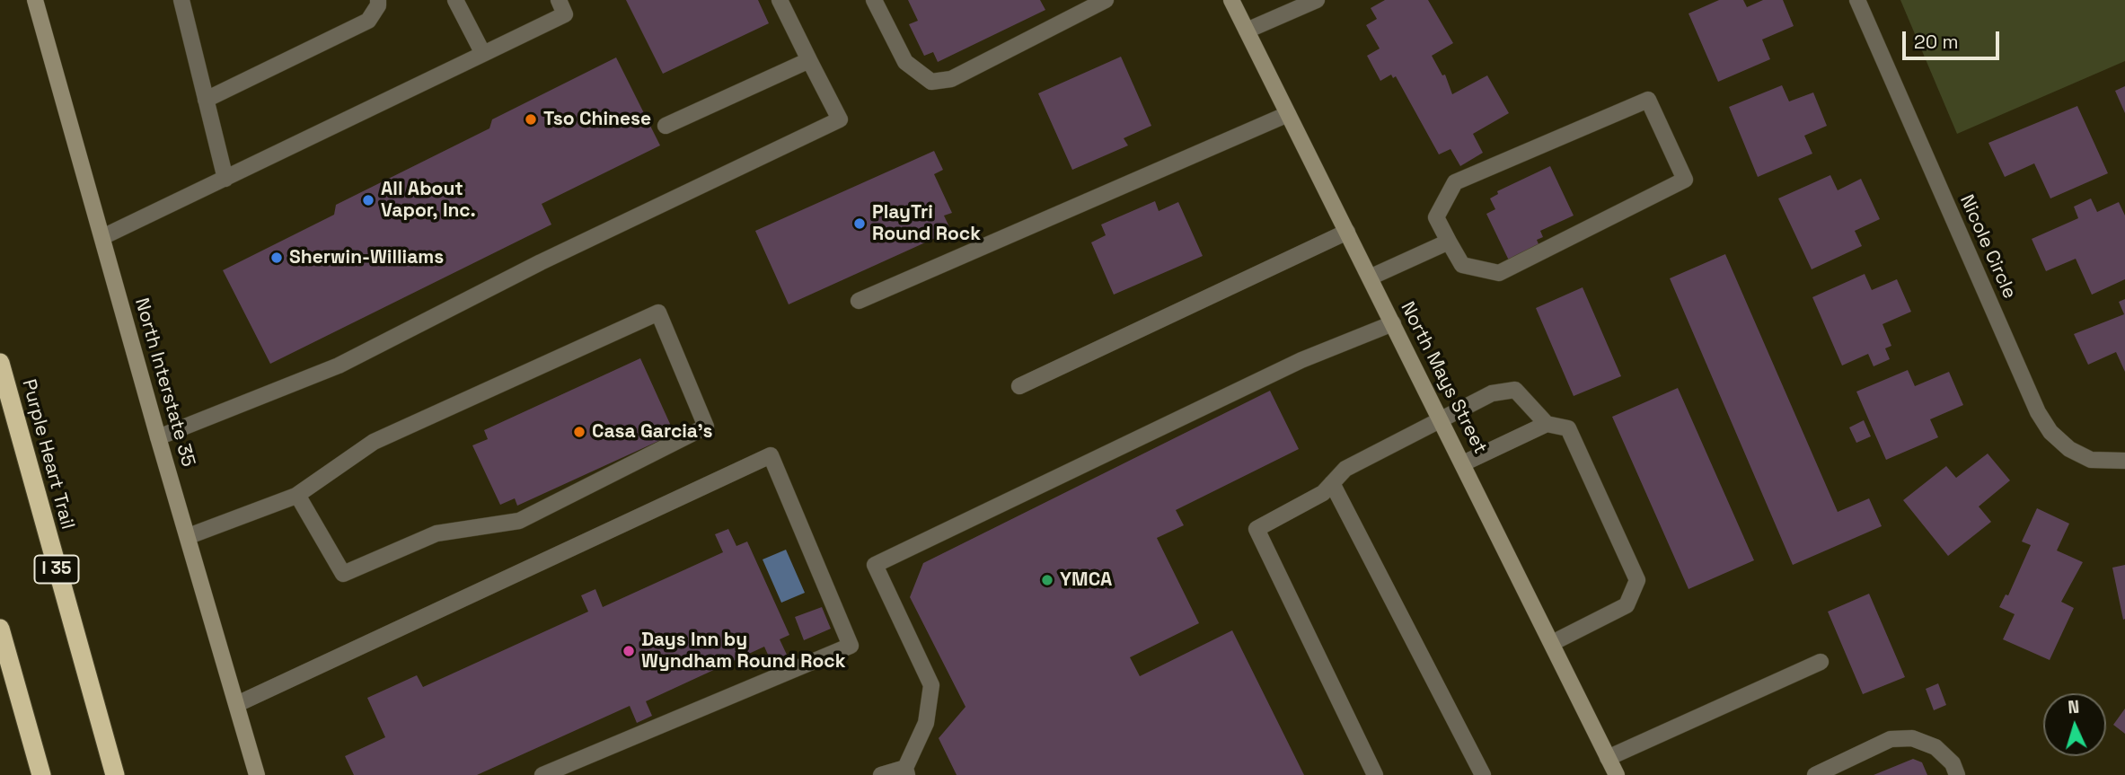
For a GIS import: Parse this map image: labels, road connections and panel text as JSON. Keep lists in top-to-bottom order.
{
  "streets": {
    "highway": ["Purple Heart Trail", "I 35"],
    "main road": ["North Mays Street", "North Interstate 35"],
    "street": ["Nicole Circle"]
  },
  "places": [
    "Tso Chinese",
    "All About Vapor, Inc.",
    "PlayTri Round Rock",
    "Sherwin-Williams",
    "Casa Garcia's",
    "YMCA",
    "Days Inn by Wyndham Round Rock"
  ],
  "scale_bar": "20 m",
  "north": "top"
}
